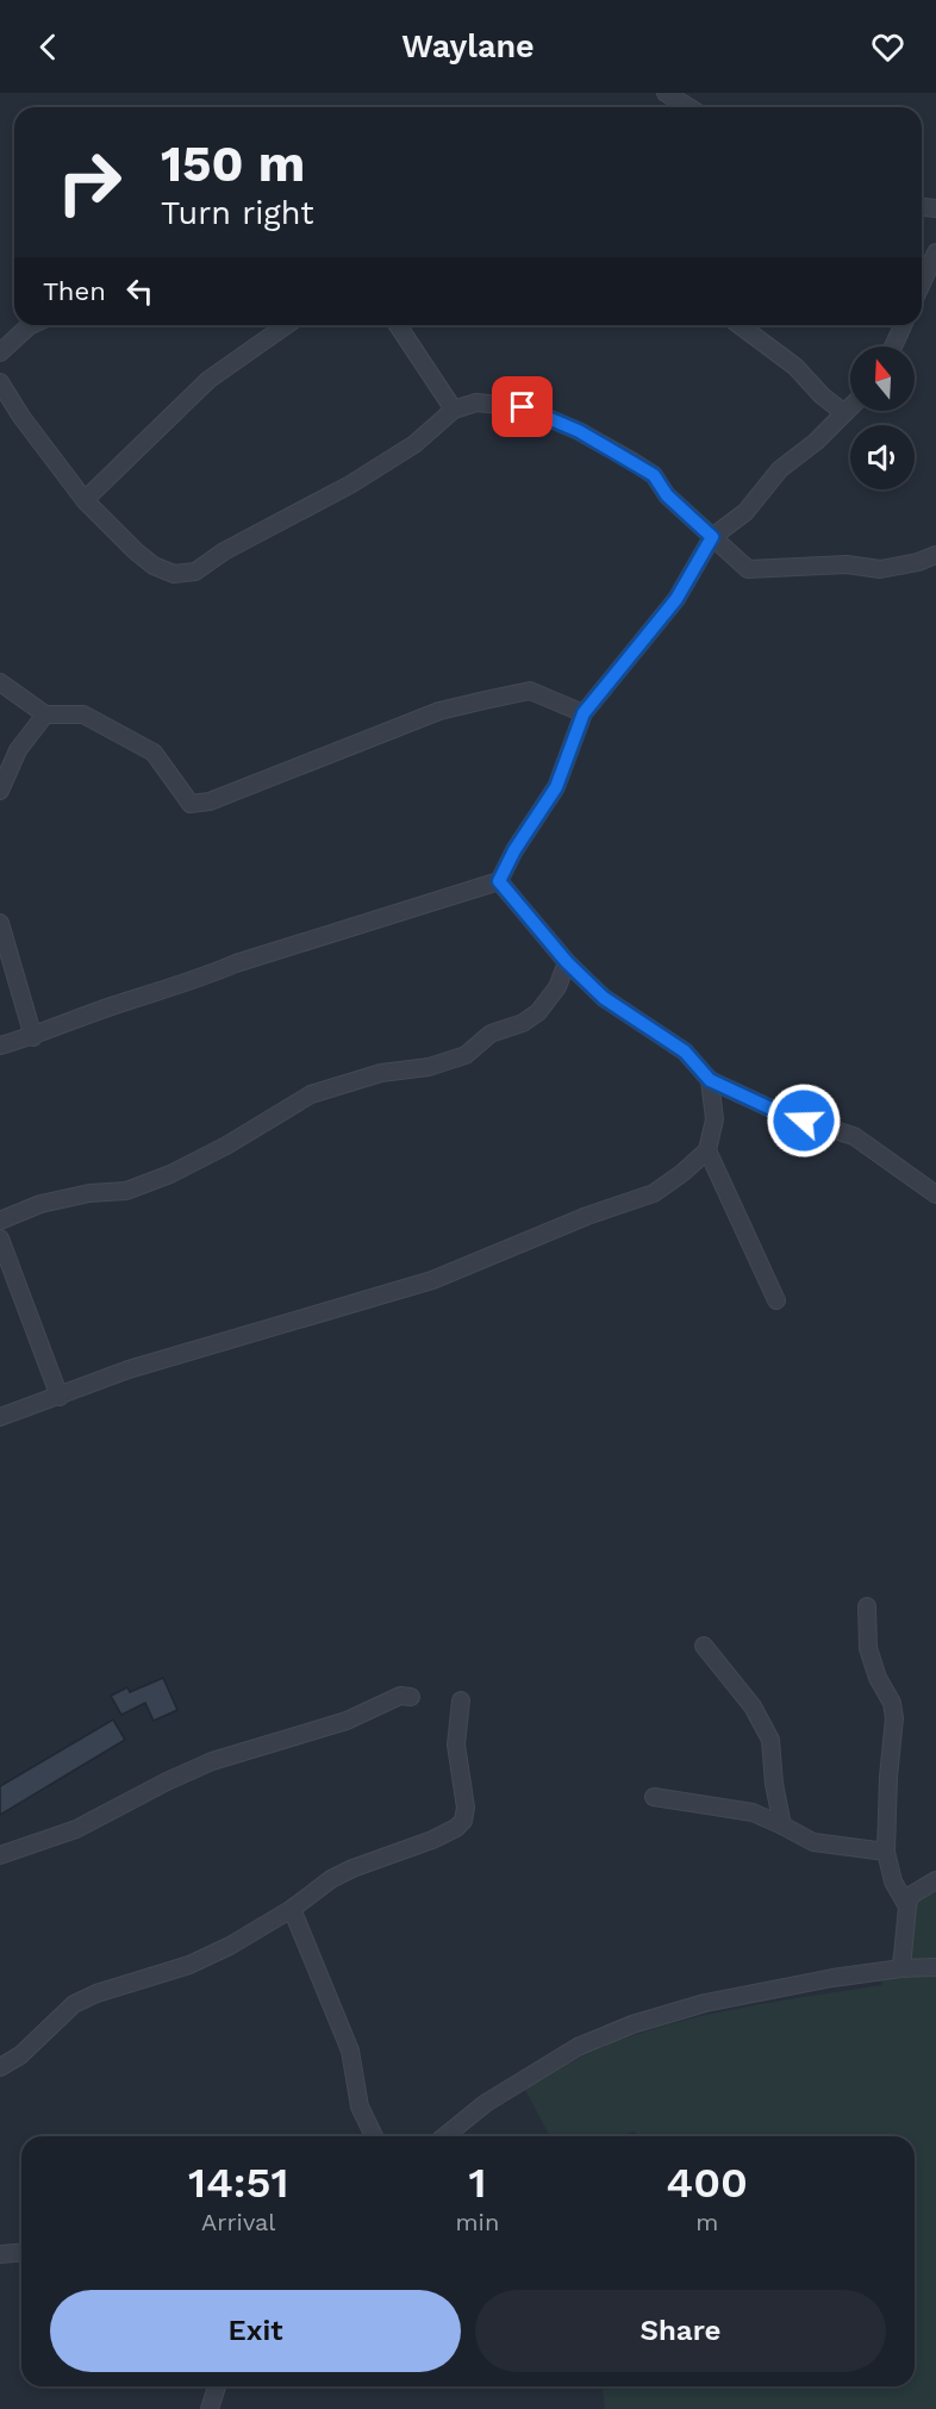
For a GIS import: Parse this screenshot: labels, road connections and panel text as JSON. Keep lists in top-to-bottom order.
{
  "north": "top",
  "page": {
    "header": "Waylane",
    "turn": ["150 m", "Turn right"],
    "then": "Then",
    "eta": [
      "14:51",
      "Arrival",
      "1",
      "min",
      "400",
      "m"
    ],
    "buttons": ["Exit", "Share"]
  }
}
